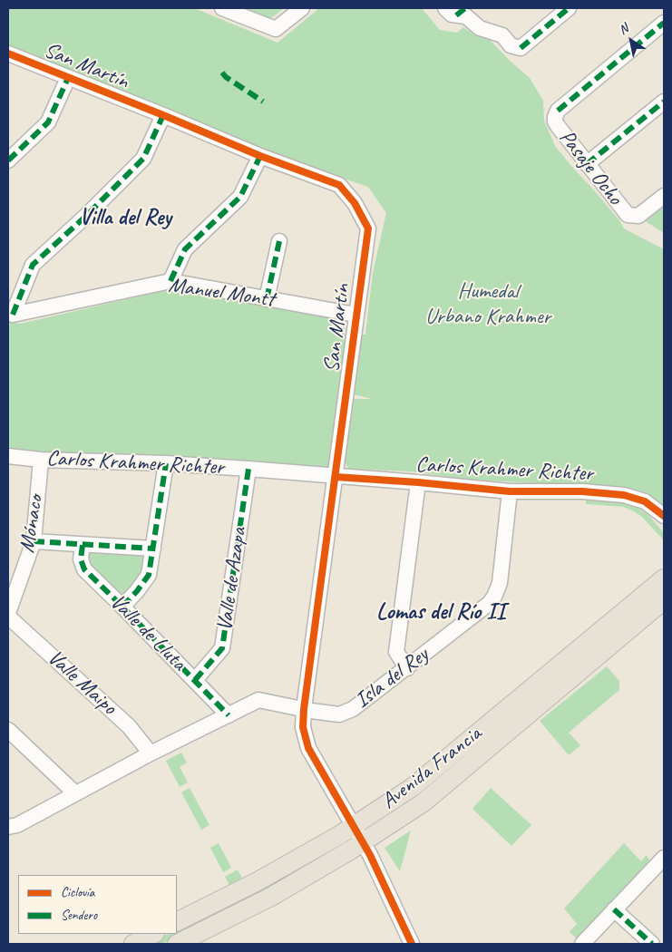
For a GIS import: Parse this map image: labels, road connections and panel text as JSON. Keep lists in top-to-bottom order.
{
  "streets": {
    "main road": ["Avenida Francia"],
    "street": [
      "San Martín",
      "Pasaje Ocho",
      "Manuel Montt",
      "Carlos Krahmer Richter",
      "Mónaco",
      "Valle de Azapa",
      "Valle de Lluta",
      "Isla del Rey",
      "Valle Maipo"
    ]
  },
  "crossings": [
    ["San Martín", "Manuel Montt"],
    ["San Martín", "Carlos Krahmer Richter"],
    ["San Martín", "Isla del Rey"],
    ["San Martín", "Avenida Francia"],
    ["Carlos Krahmer Richter", "Mónaco"],
    ["Carlos Krahmer Richter", "Valle de Azapa"],
    ["Carlos Krahmer Richter", "Isla del Rey"],
    ["Mónaco", "Valle Maipo"],
    ["Valle de Azapa", "Valle de Lluta"],
    ["Valle de Lluta", "Isla del Rey"],
    ["Isla del Rey", "Valle Maipo"]
  ],
  "districts": ["Villa del Rey", "Lomas del Río II"],
  "parks": ["Humedal Urbano Krahmer"],
  "legend": ["Ciclovía", "Sendero"],
  "north": "top left"
}
